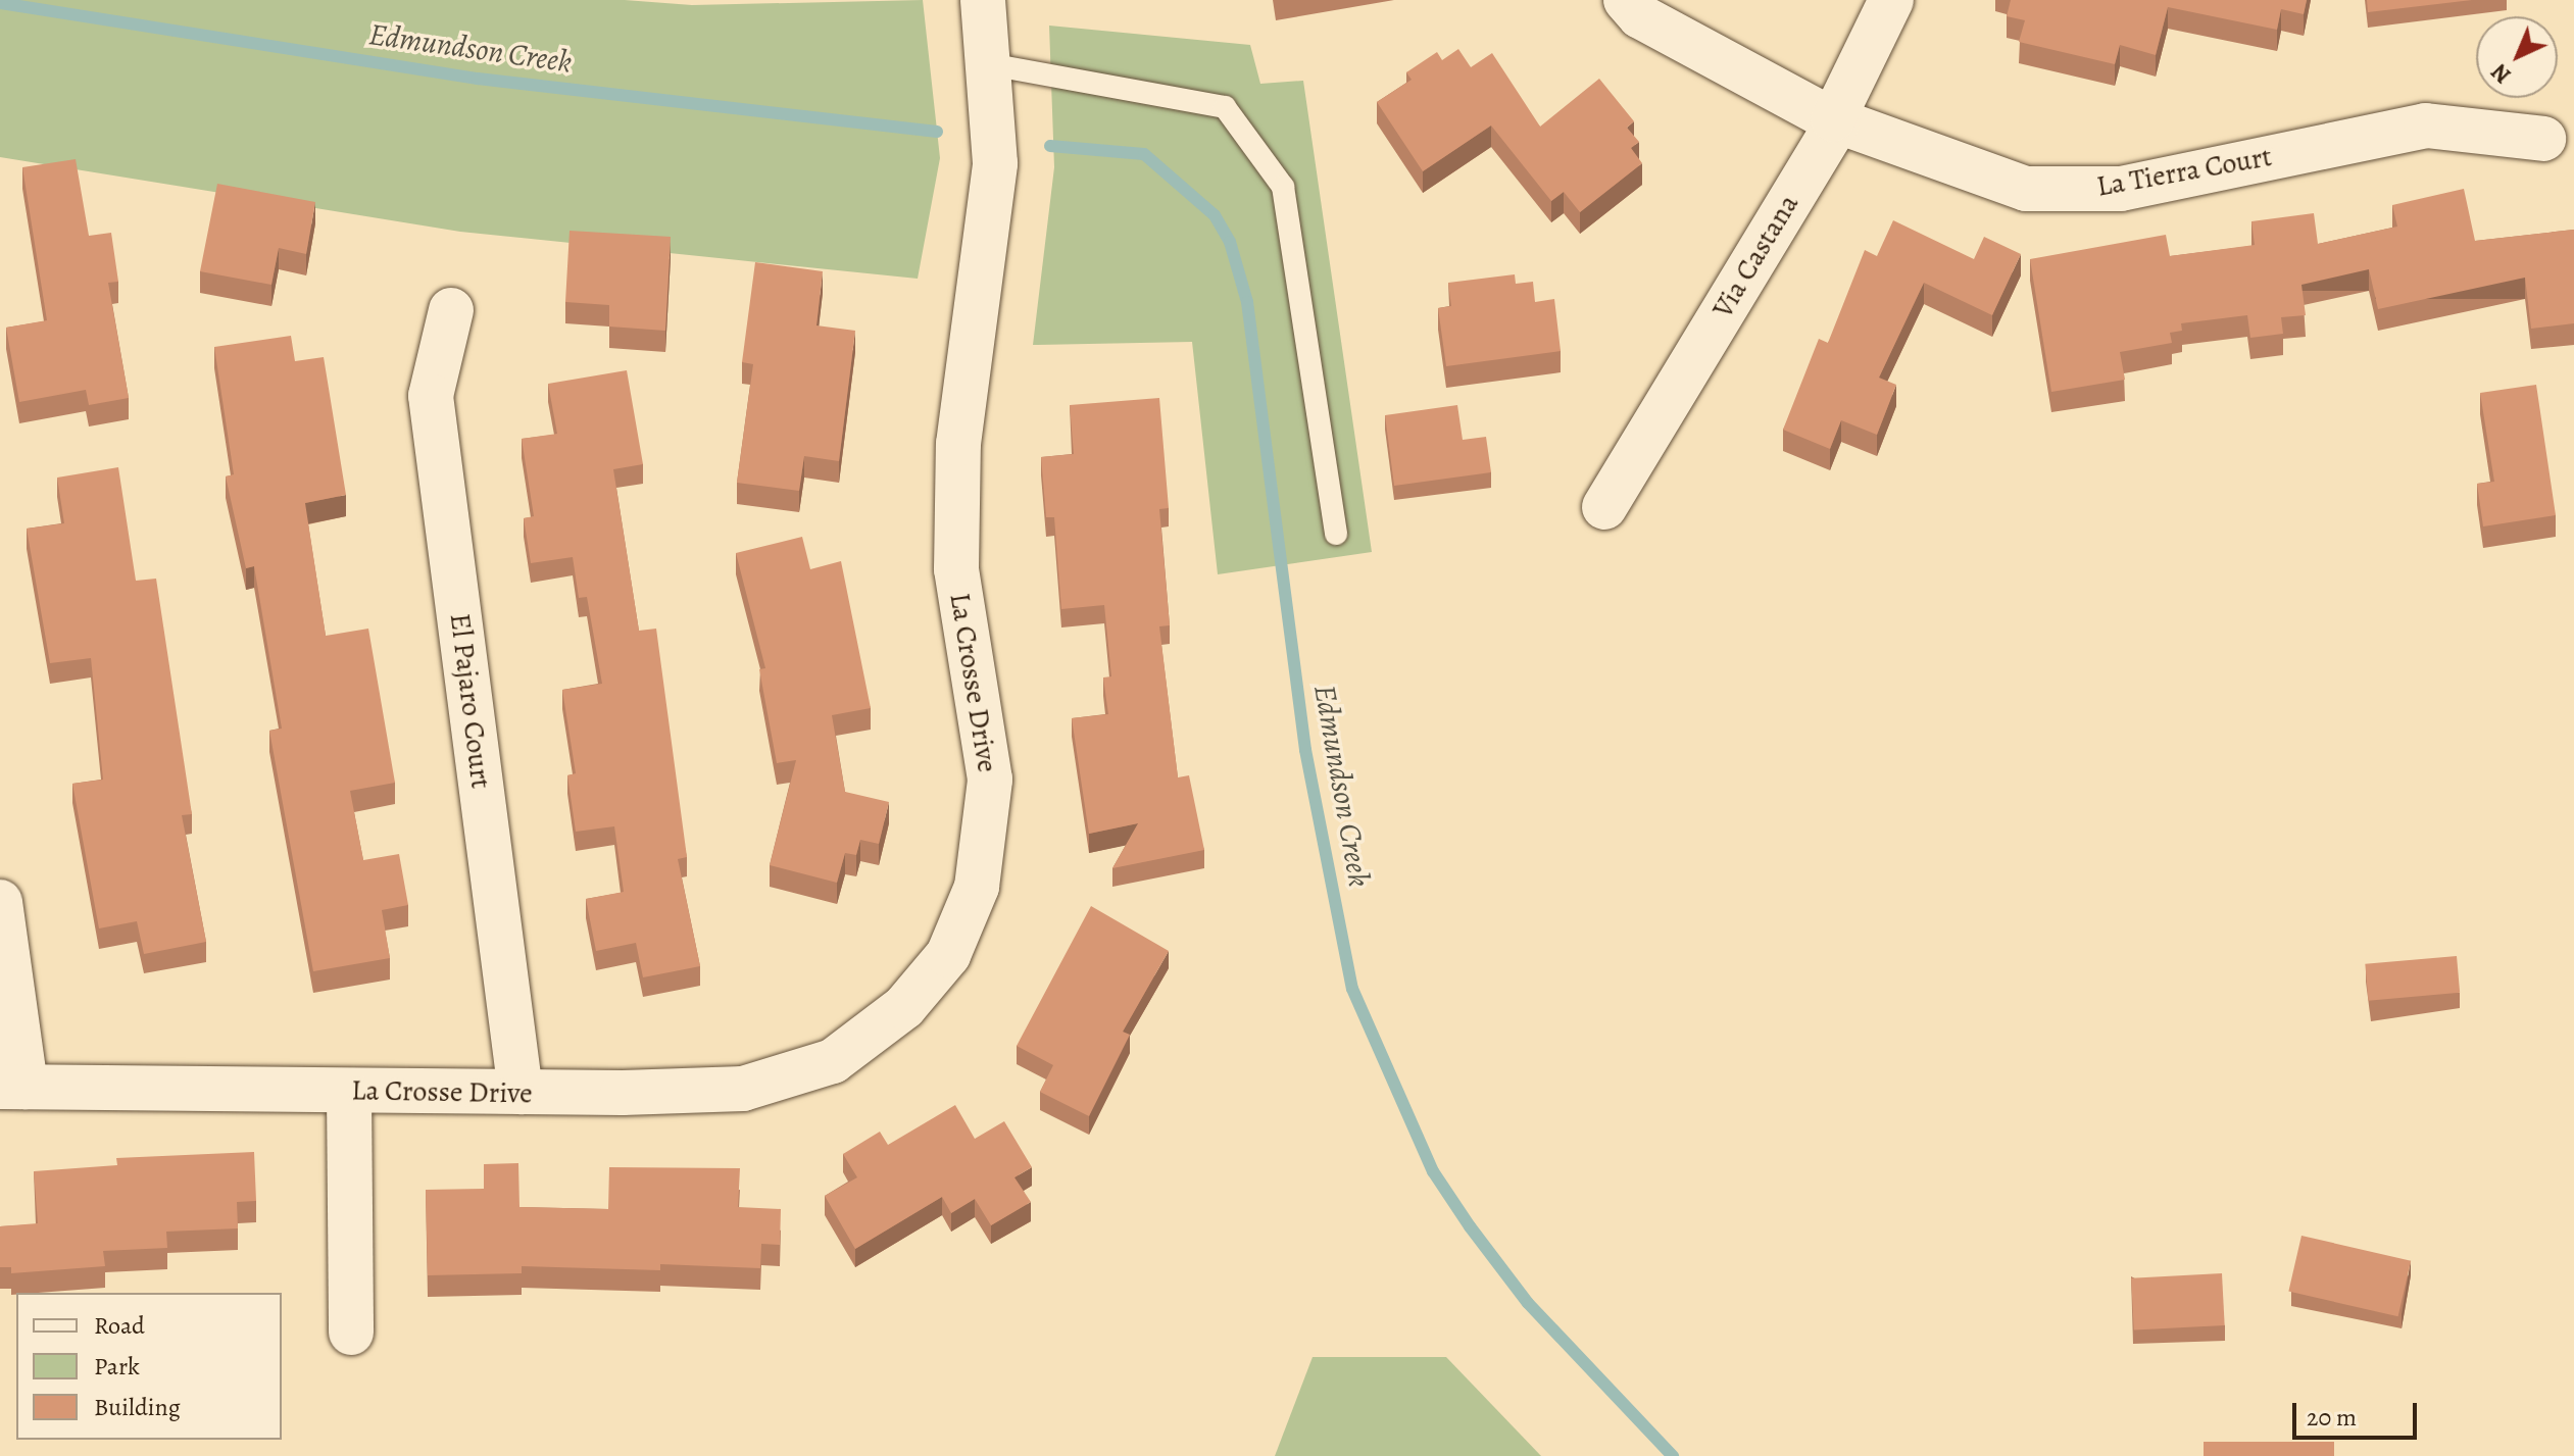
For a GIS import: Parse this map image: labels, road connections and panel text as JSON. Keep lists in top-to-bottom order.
{
  "streets": {
    "street": [
      "La Tierra Court",
      "Via Castana",
      "La Crosse Drive",
      "El Pajaro Court"
    ]
  },
  "crossings": [
    ["La Tierra Court", "Via Castana"],
    ["La Crosse Drive", "El Pajaro Court"]
  ],
  "water": ["Edmundson Creek"],
  "legend": ["Road", "Park", "Building"],
  "scale_bar": "20 m",
  "north": "bottom left"
}
